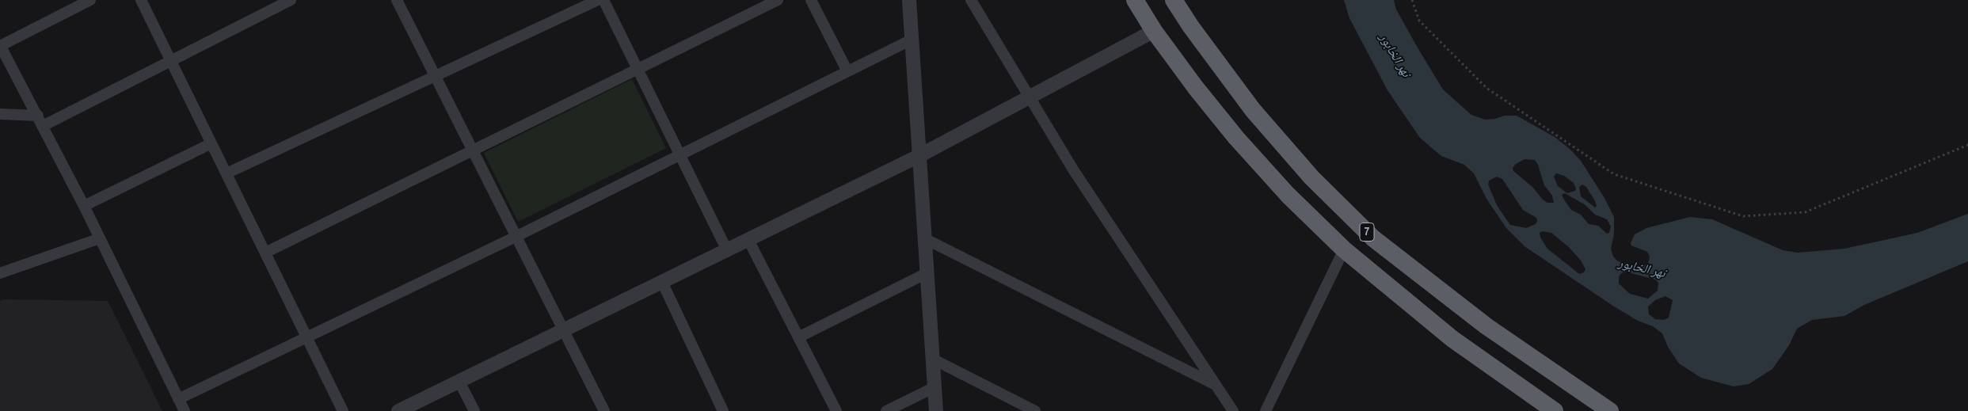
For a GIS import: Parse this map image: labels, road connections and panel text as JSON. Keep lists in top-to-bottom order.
{
  "streets": {
    "highway": ["7"]
  },
  "water": ["نهر الخابور"]
}
